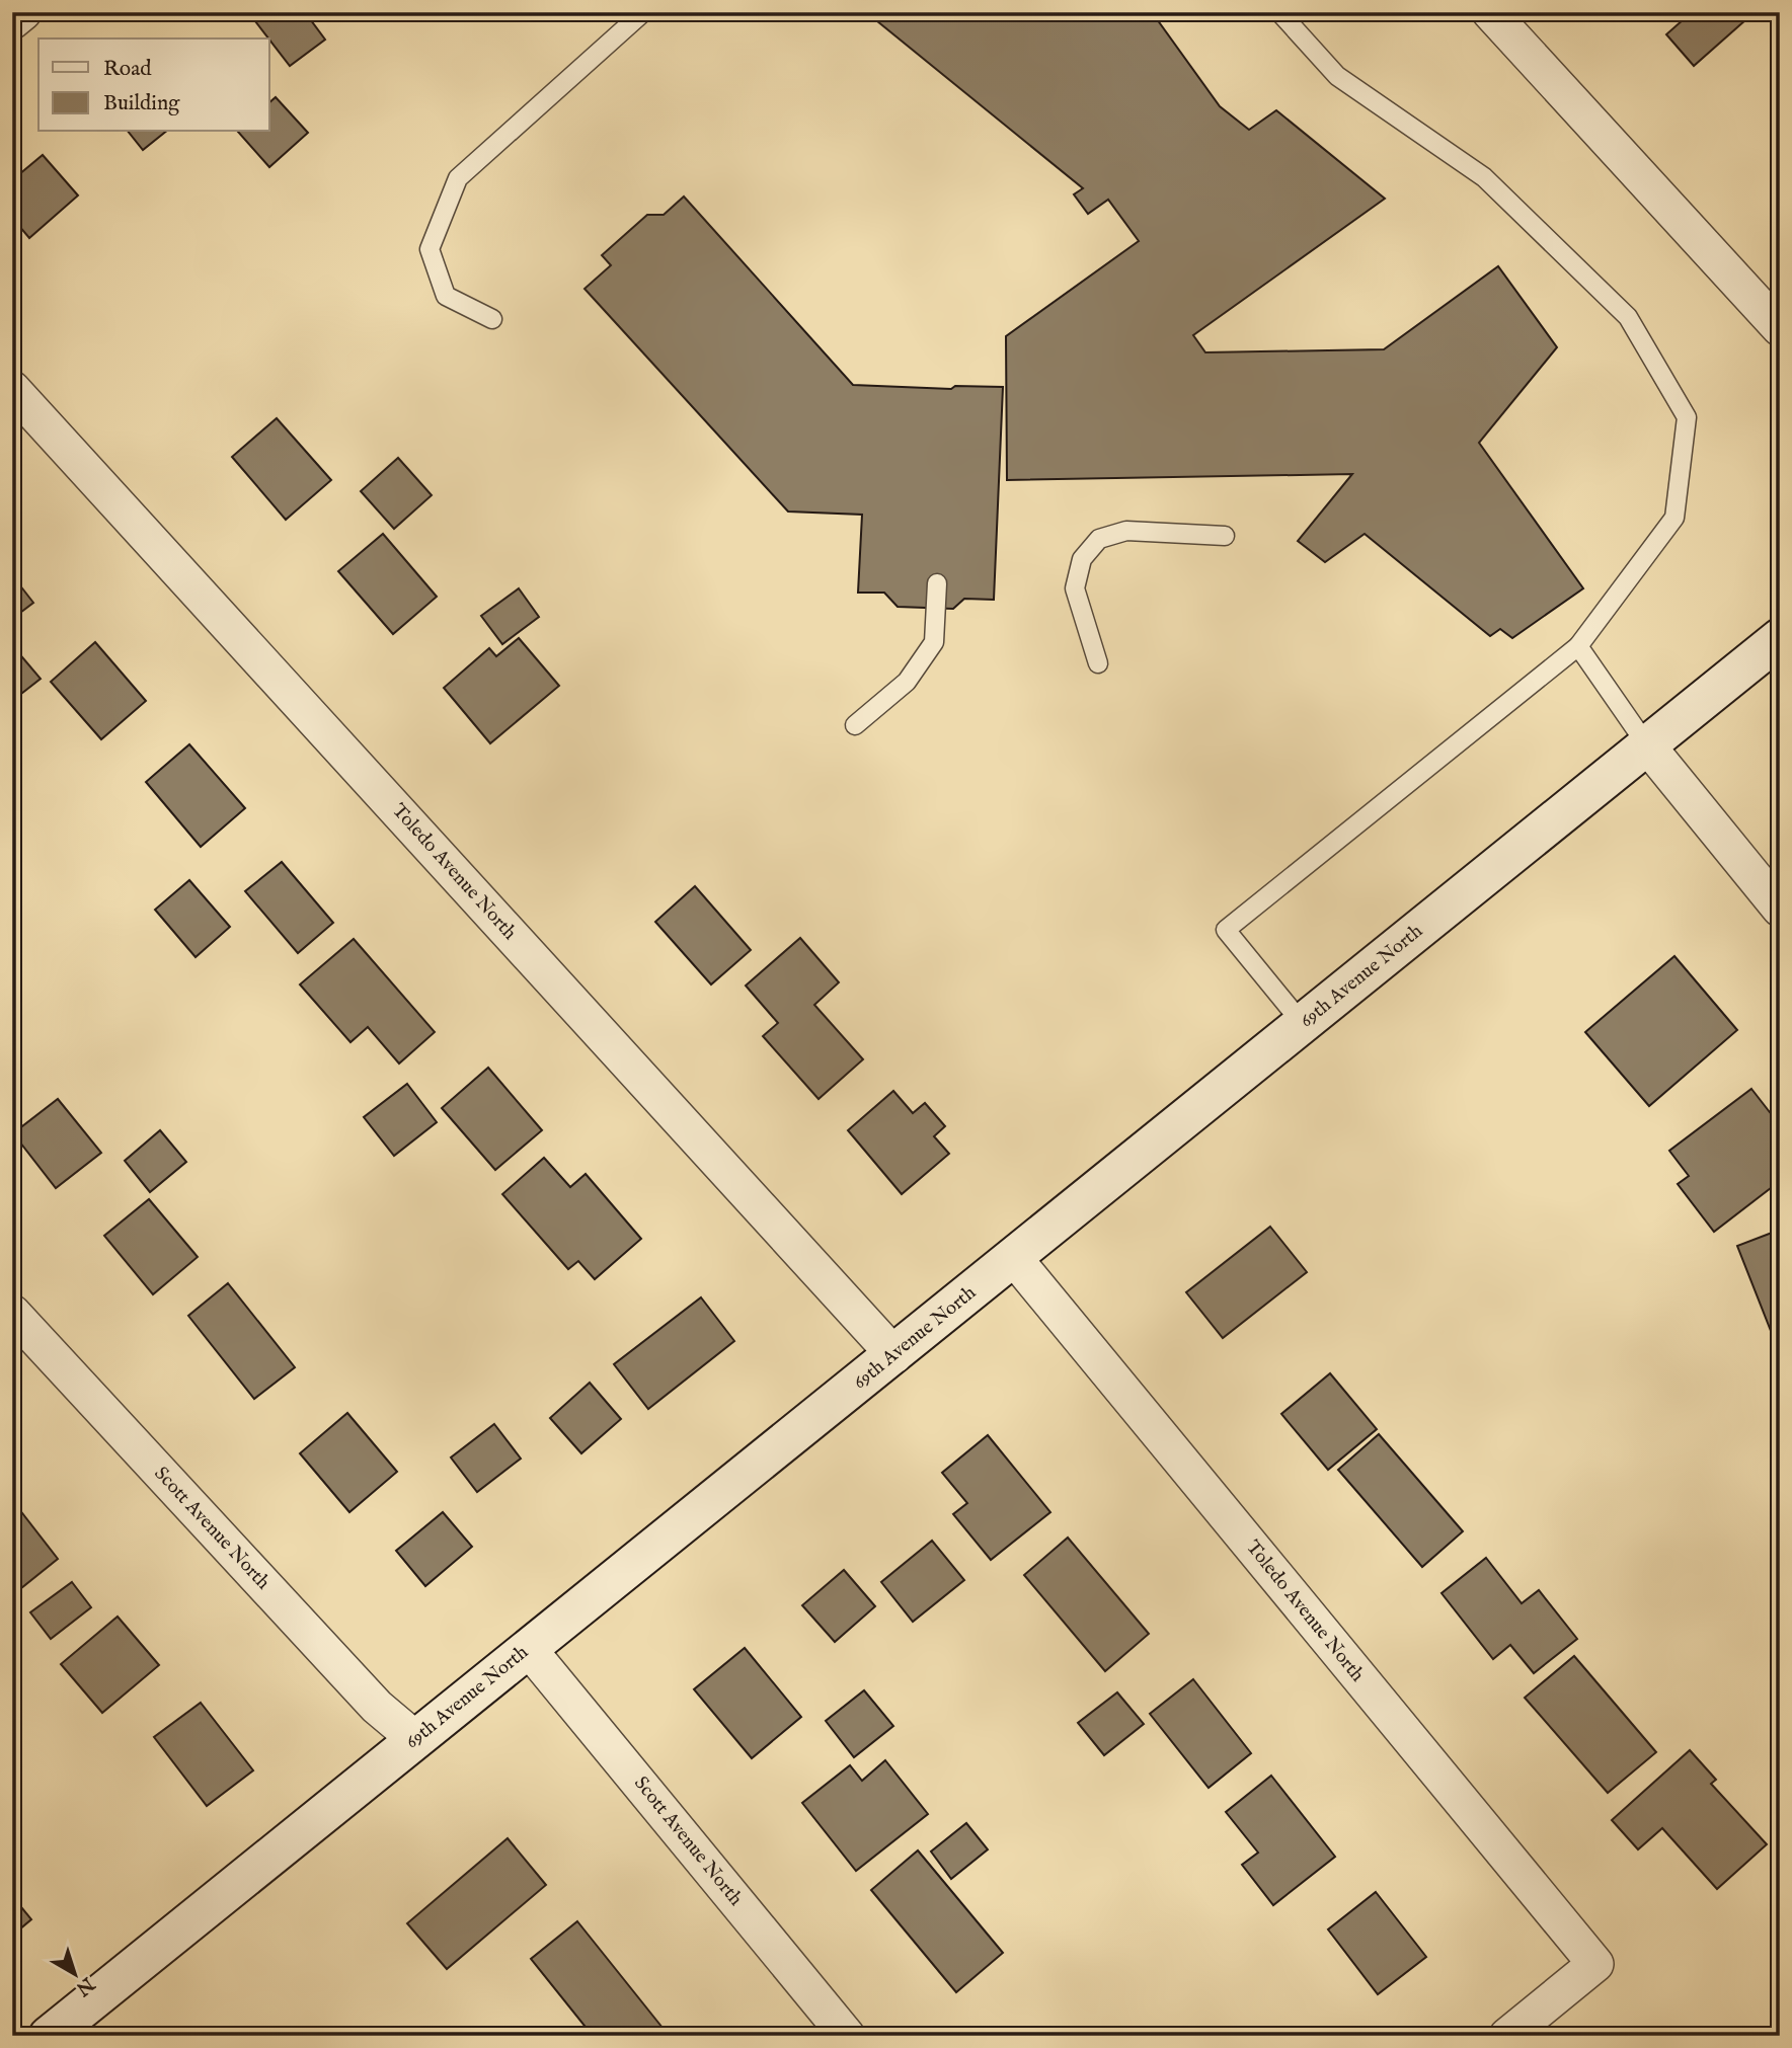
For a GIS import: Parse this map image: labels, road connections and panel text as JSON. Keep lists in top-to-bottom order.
{
  "streets": {
    "street": ["Toledo Avenue North", "69th Avenue North", "Scott Avenue North"]
  },
  "crossings": [
    ["Toledo Avenue North", "69th Avenue North"],
    ["69th Avenue North", "Scott Avenue North"]
  ],
  "legend": ["Road", "Building"],
  "north": "bottom right"
}
